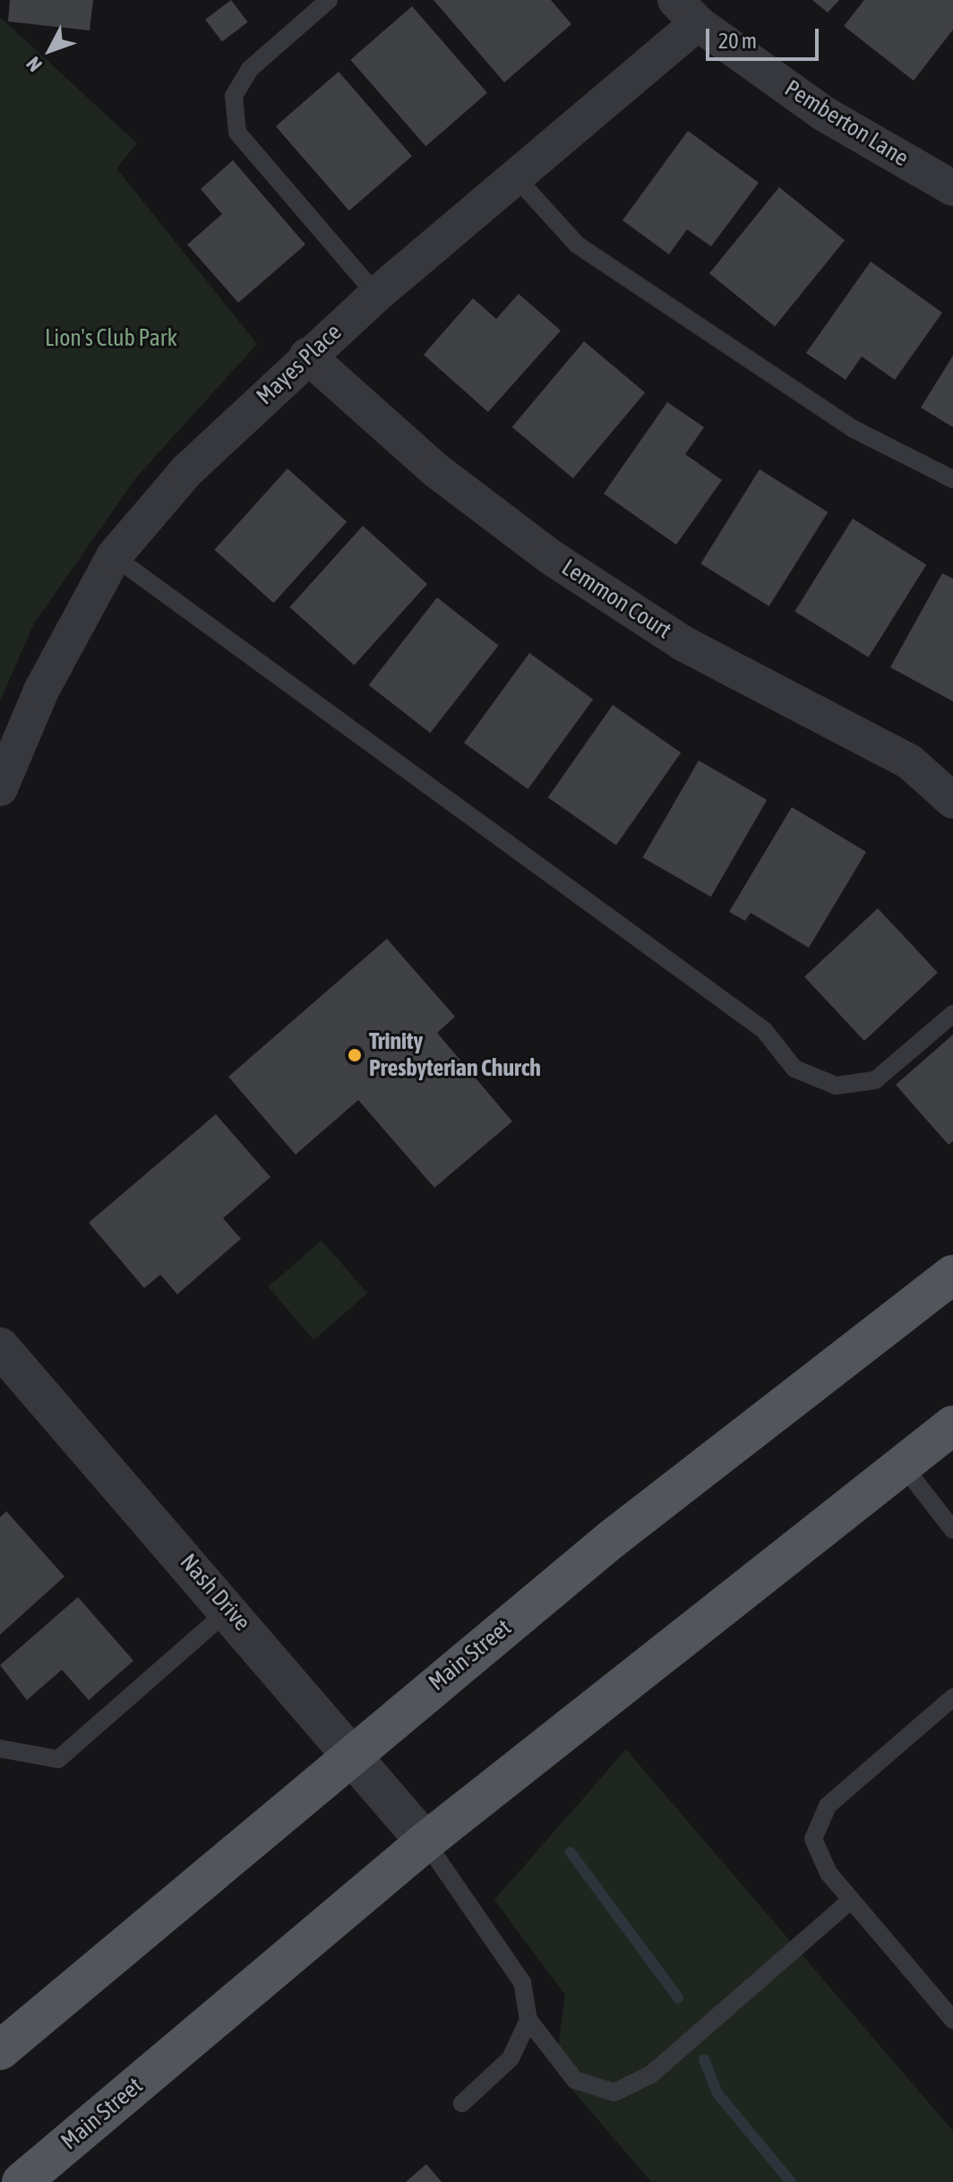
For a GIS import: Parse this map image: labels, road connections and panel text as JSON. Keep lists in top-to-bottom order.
{
  "streets": {
    "main road": ["Main Street"],
    "street": [
      "Pemberton Lane",
      "Mayes Place",
      "Lemmon Court",
      "Nash Drive"
    ]
  },
  "crossings": [
    ["Pemberton Lane", "Mayes Place"],
    ["Mayes Place", "Lemmon Court"],
    ["Nash Drive", "Main Street"]
  ],
  "parks": ["Lion's Club Park"],
  "places": ["Trinity Presbyterian Church"],
  "scale_bar": "20 m",
  "north": "bottom left"
}
